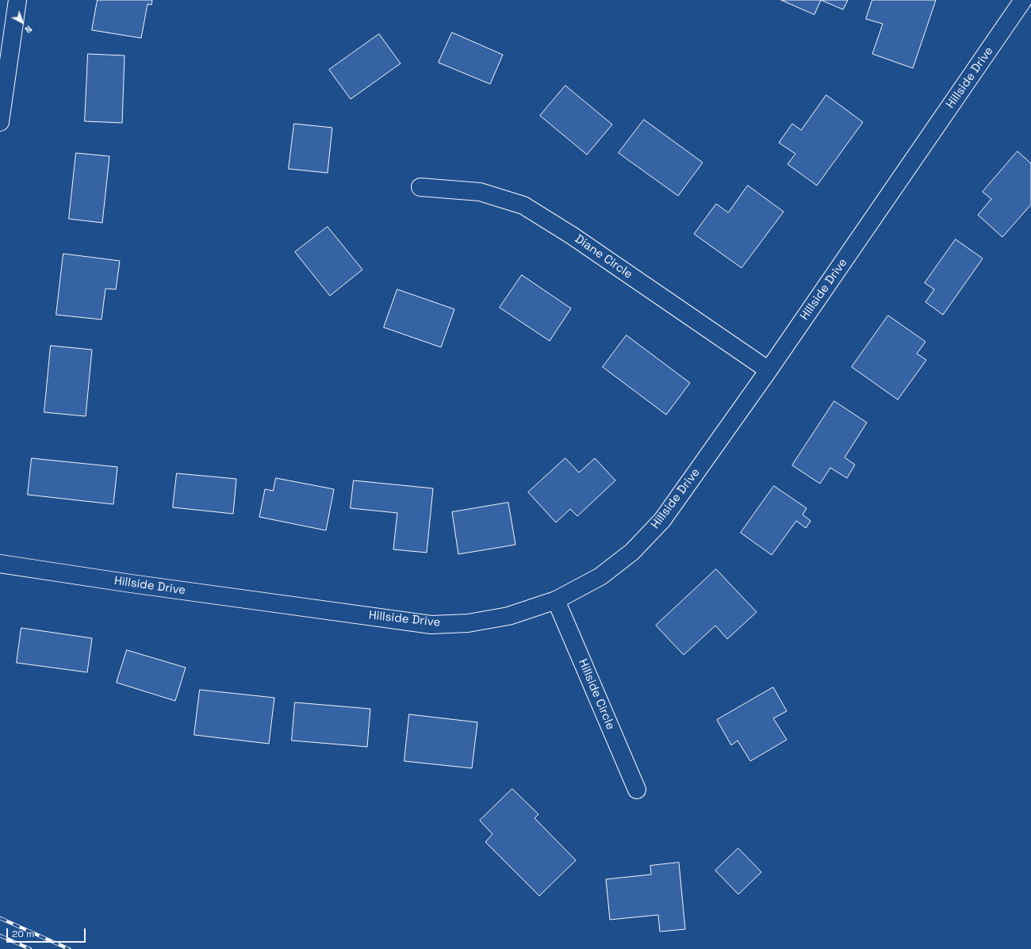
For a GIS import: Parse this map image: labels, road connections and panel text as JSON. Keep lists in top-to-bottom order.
{
  "streets": {
    "street": ["Hillside Drive", "Diane Circle", "Hillside Circle"]
  },
  "crossings": [
    ["Hillside Drive", "Diane Circle"],
    ["Hillside Drive", "Hillside Circle"]
  ],
  "scale_bar": "20 m",
  "north": "bottom right"
}
